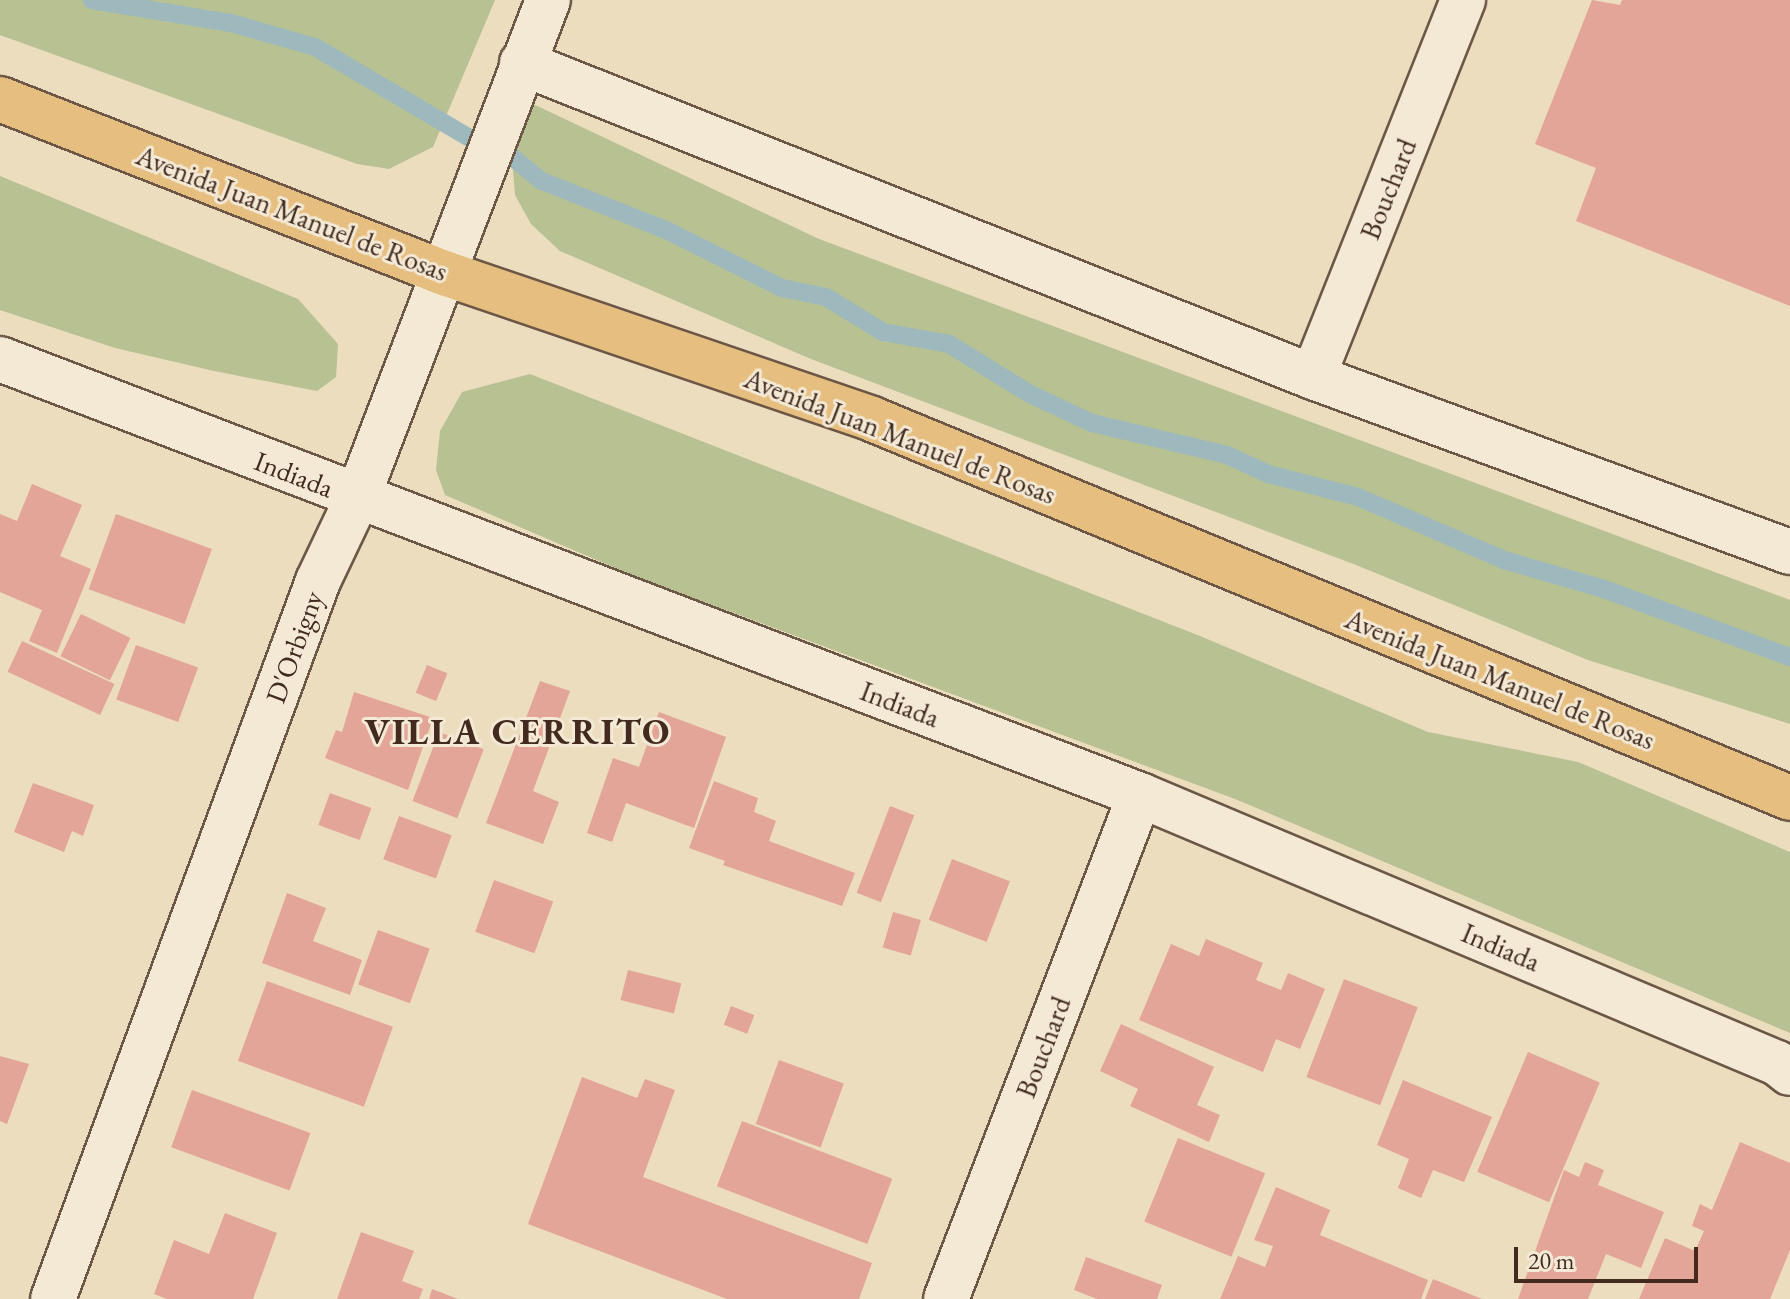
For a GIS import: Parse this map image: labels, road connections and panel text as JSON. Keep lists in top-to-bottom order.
{
  "streets": {
    "main road": ["Avenida Juan Manuel de Rosas"],
    "street": ["Bouchard", "Indiada", "D'Orbigny"]
  },
  "crossings": [
    ["Bouchard", "Indiada"],
    ["Avenida Juan Manuel de Rosas", "D'Orbigny"],
    ["Indiada", "D'Orbigny"]
  ],
  "districts": ["VILLA CERRITO"],
  "scale_bar": "20 m"
}
